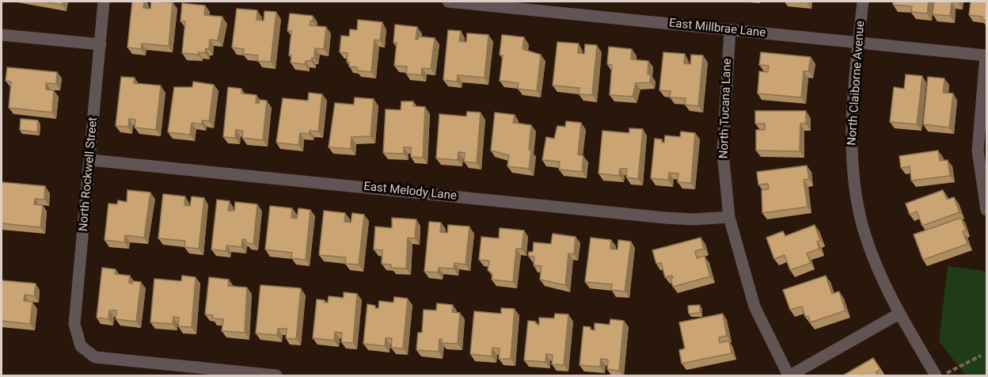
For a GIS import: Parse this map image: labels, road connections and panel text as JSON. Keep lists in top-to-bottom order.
{
  "streets": {
    "street": [
      "East Millbrae Lane",
      "North Claiborne Avenue",
      "North Tucana Lane",
      "North Rockwell Street",
      "East Melody Lane"
    ]
  },
  "crossings": [
    ["East Millbrae Lane", "North Claiborne Avenue"],
    ["East Millbrae Lane", "North Tucana Lane"],
    ["North Tucana Lane", "East Melody Lane"],
    ["North Rockwell Street", "East Melody Lane"]
  ]
}
